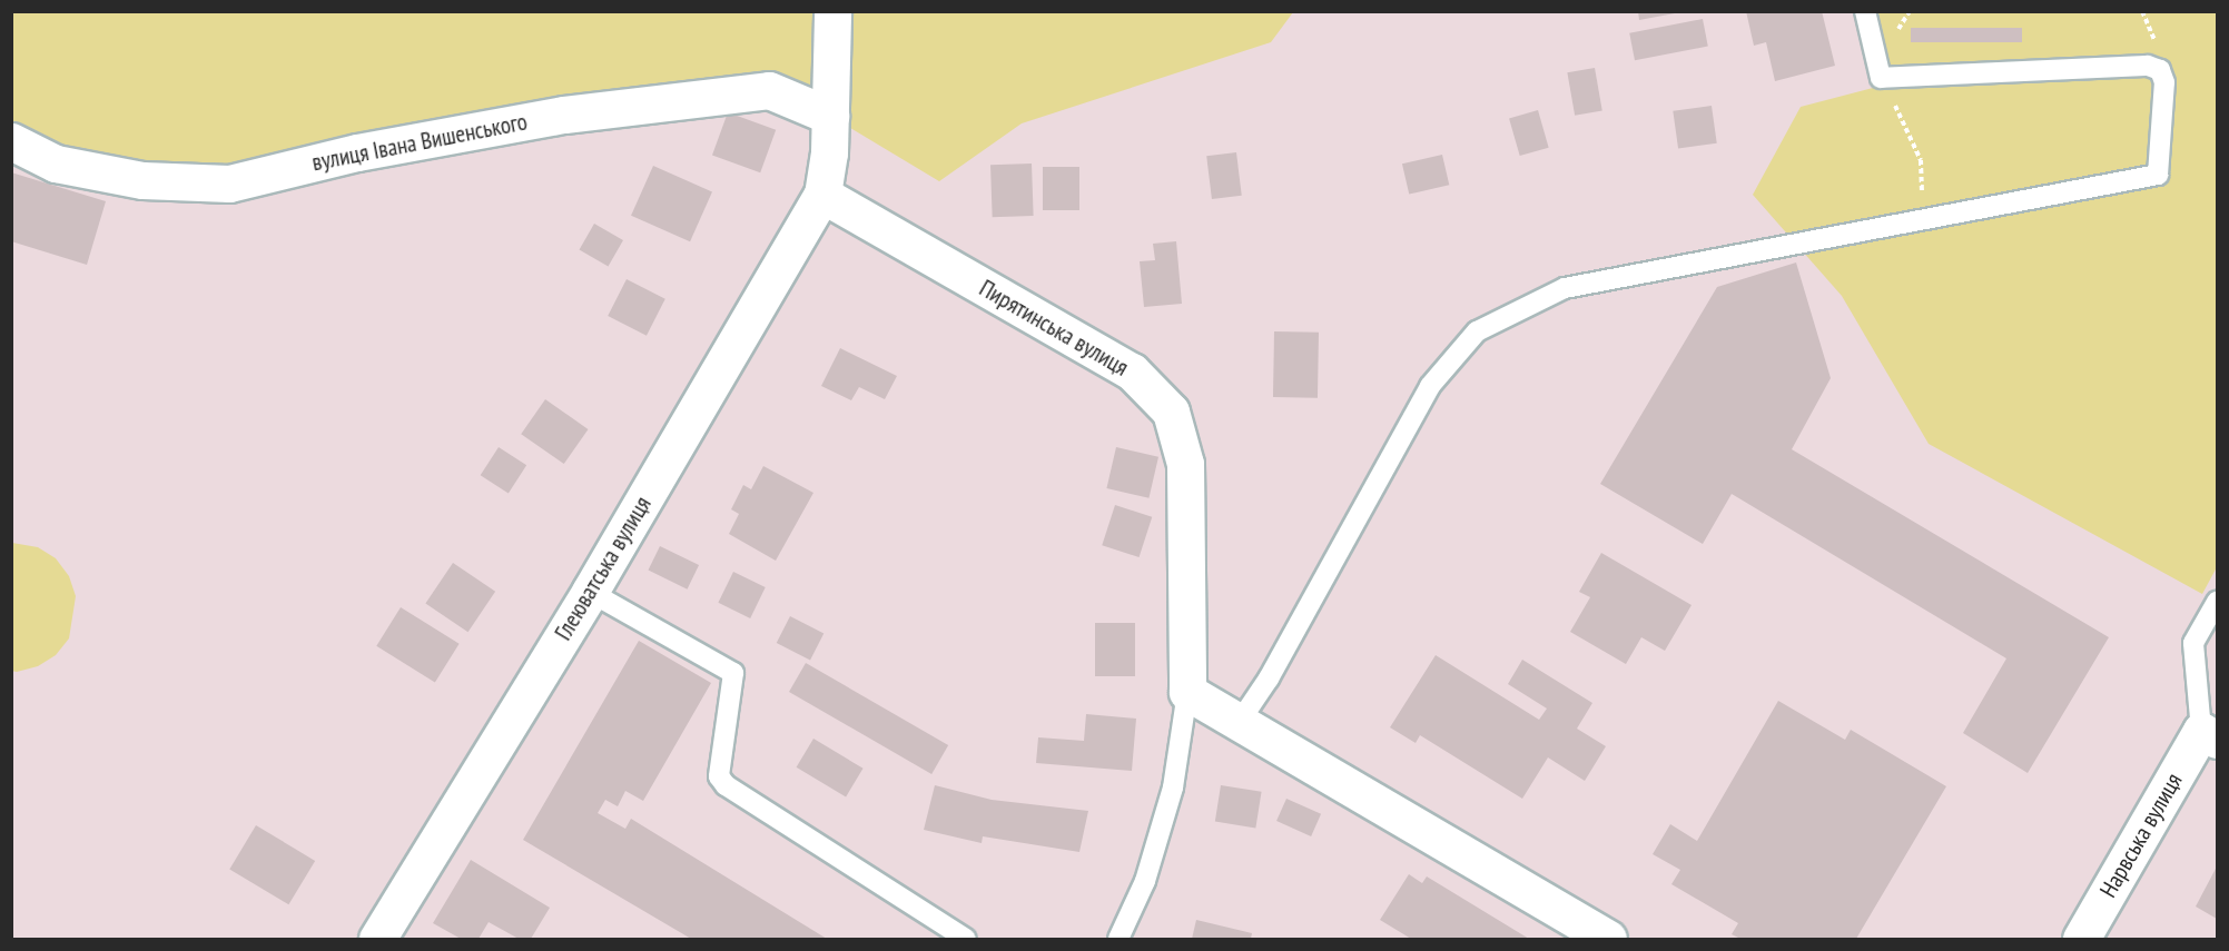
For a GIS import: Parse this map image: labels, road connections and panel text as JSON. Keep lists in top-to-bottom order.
{
  "streets": {
    "street": [
      "вулиця Івана Вишенського",
      "Пирятинська вулиця",
      "Глеюватська вулиця",
      "Нарвська вулиця"
    ]
  },
  "crossings": [
    ["Пирятинська вулиця", "Глеюватська вулиця"]
  ]
}
